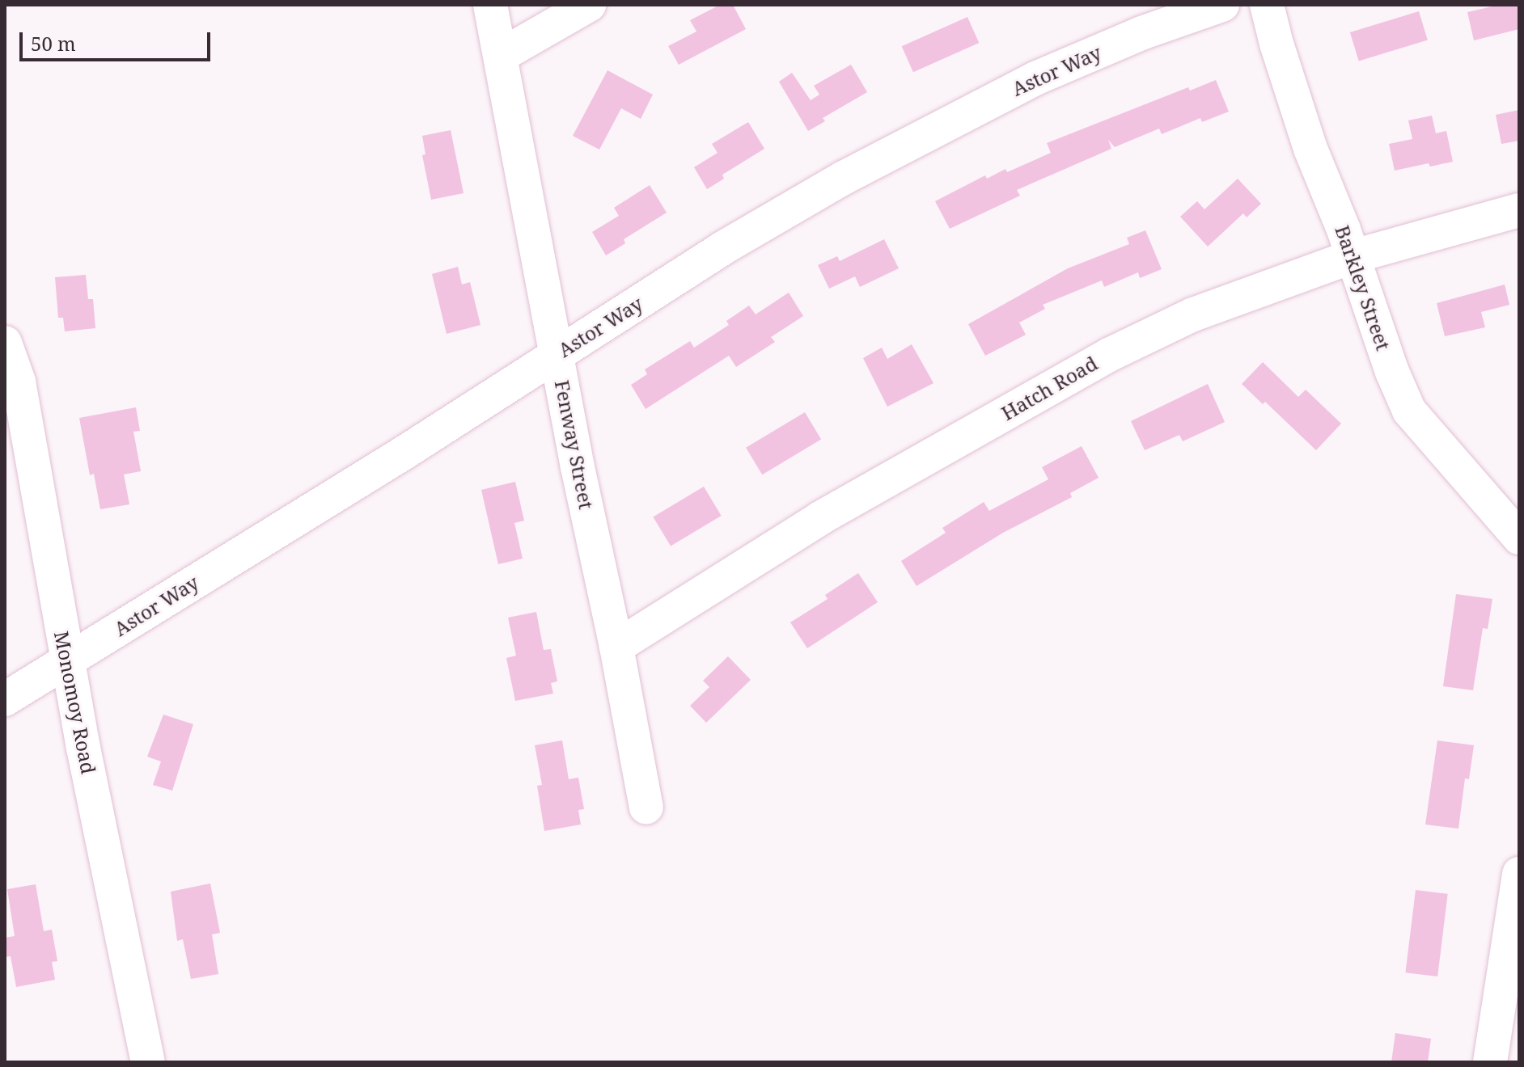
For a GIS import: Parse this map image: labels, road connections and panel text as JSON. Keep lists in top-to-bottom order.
{
  "streets": {
    "street": [
      "Astor Way",
      "Barkley Street",
      "Hatch Road",
      "Fenway Street",
      "Monomoy Road"
    ]
  },
  "crossings": [
    ["Astor Way", "Fenway Street"],
    ["Astor Way", "Monomoy Road"],
    ["Barkley Street", "Hatch Road"],
    ["Hatch Road", "Fenway Street"]
  ],
  "scale_bar": "50 m"
}
